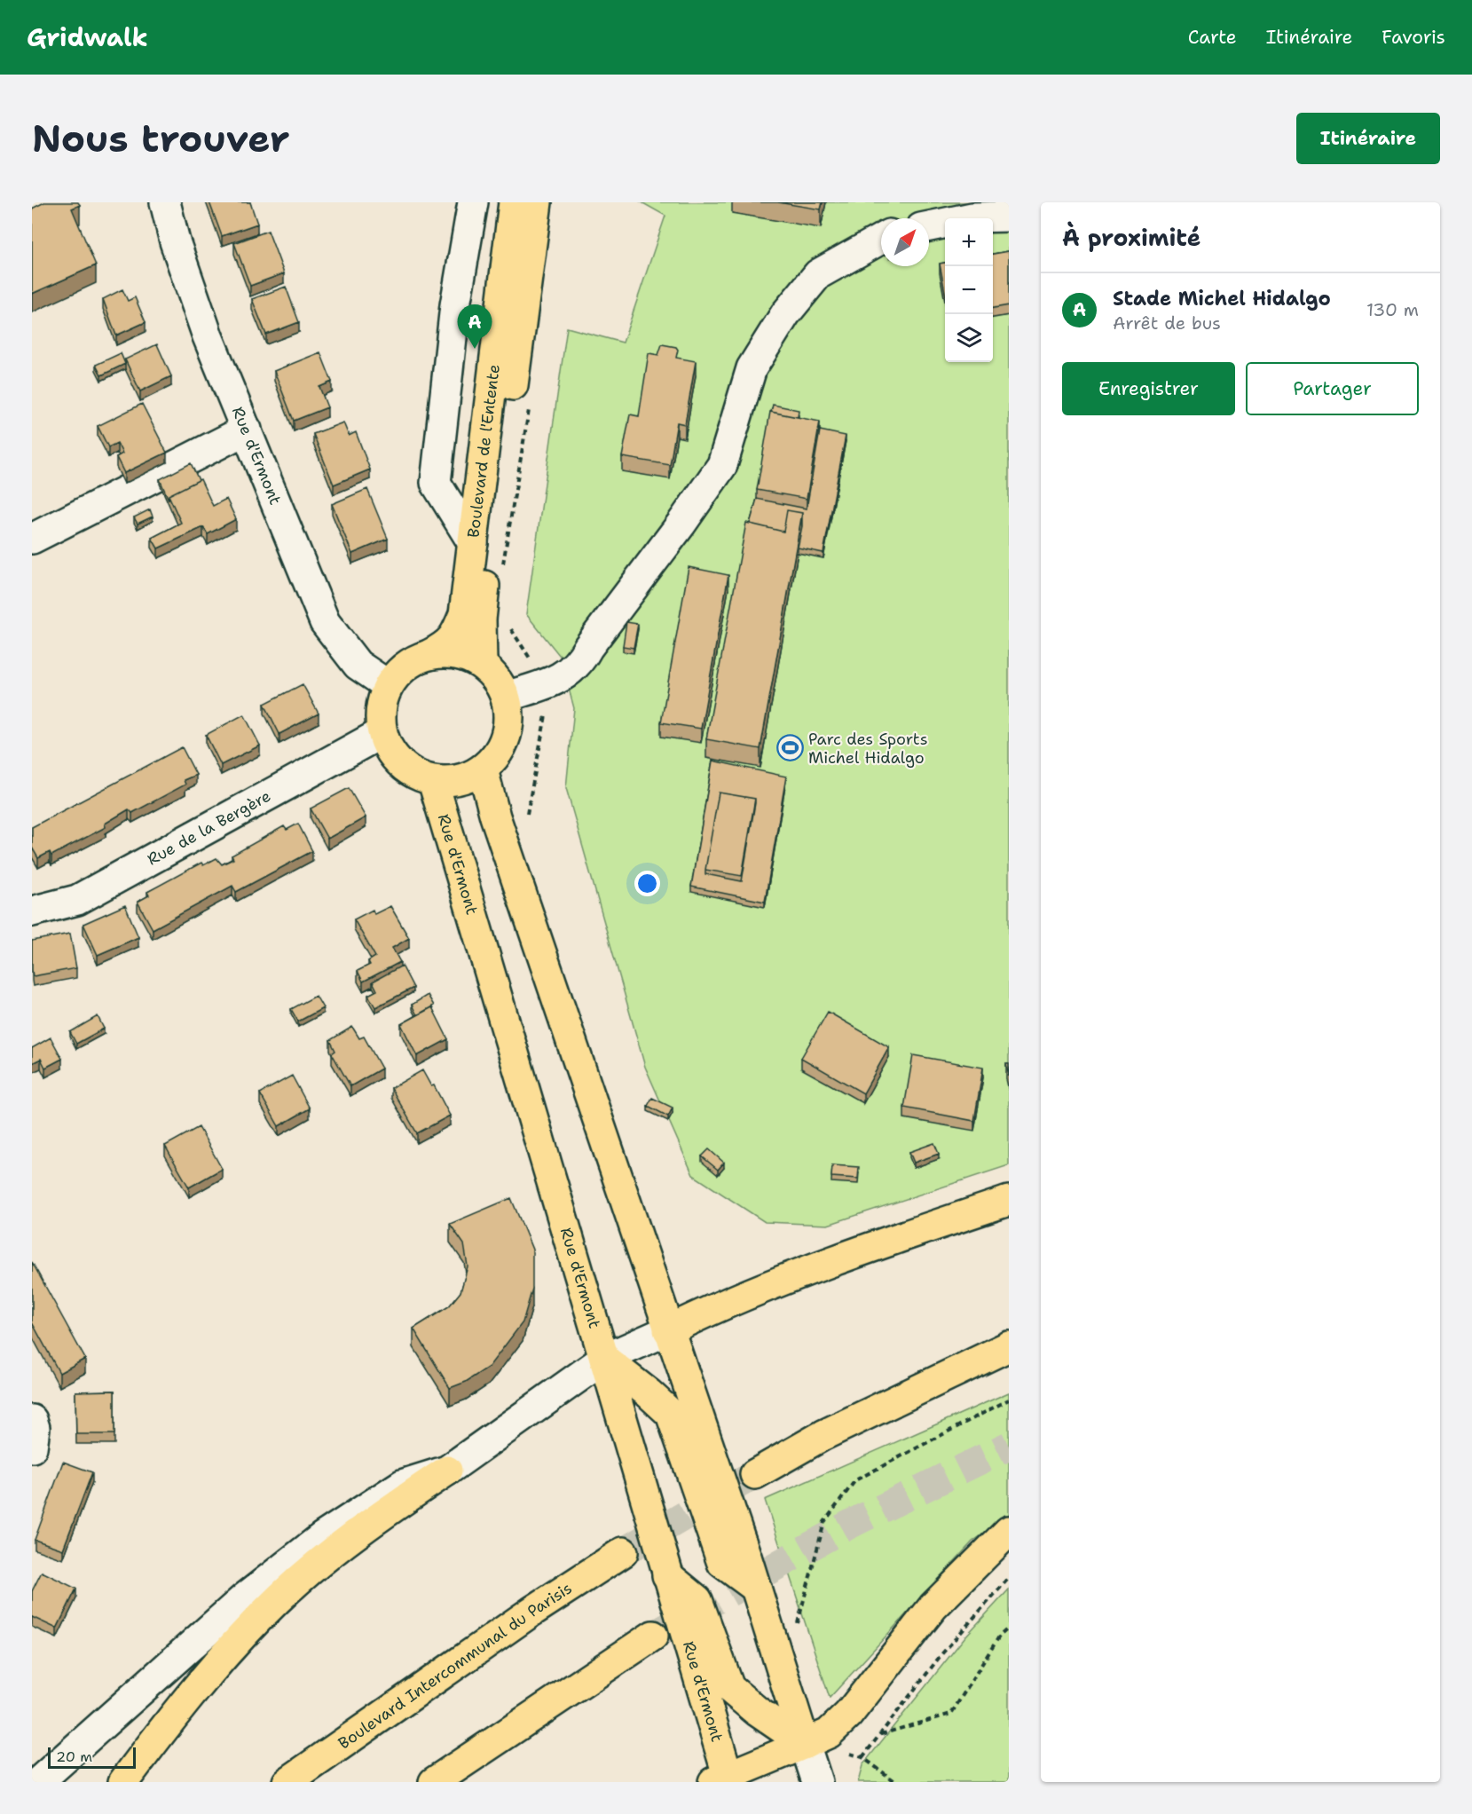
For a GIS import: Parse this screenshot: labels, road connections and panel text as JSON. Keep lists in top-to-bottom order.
{
  "streets": {
    "main road": ["Boulevard de l'Entente", "Rue d'Ermont", "Boulevard Intercommunal du Parisis"],
    "street": ["Rue de la Bergère"]
  },
  "crossings": [
    ["Boulevard de l'Entente", "Rue d'Ermont"],
    ["Boulevard de l'Entente", "Rue de la Bergère"],
    ["Rue d'Ermont", "Rue de la Bergère"]
  ],
  "places": {
    "sports": ["Parc des Sports Michel Hidalgo"]
  },
  "scale_bar": "20 m",
  "north": "top right",
  "page": {
    "header": "Gridwalk",
    "nav": ["Carte", "Itinéraire", "Favoris"],
    "buttons": [
      "Itinéraire",
      ["Enregistrer", "Partager"]
    ],
    "title": "Nous trouver",
    "heading": "À proximité",
    "map_buttons": ["+", "−"],
    "list": [
      {
        "mark": "A",
        "name": "Stade Michel Hidalgo",
        "note": "Arrêt de bus",
        "value": "130 m"
      }
    ],
    "pins": "A",
    "scale": "20 m"
  }
}
